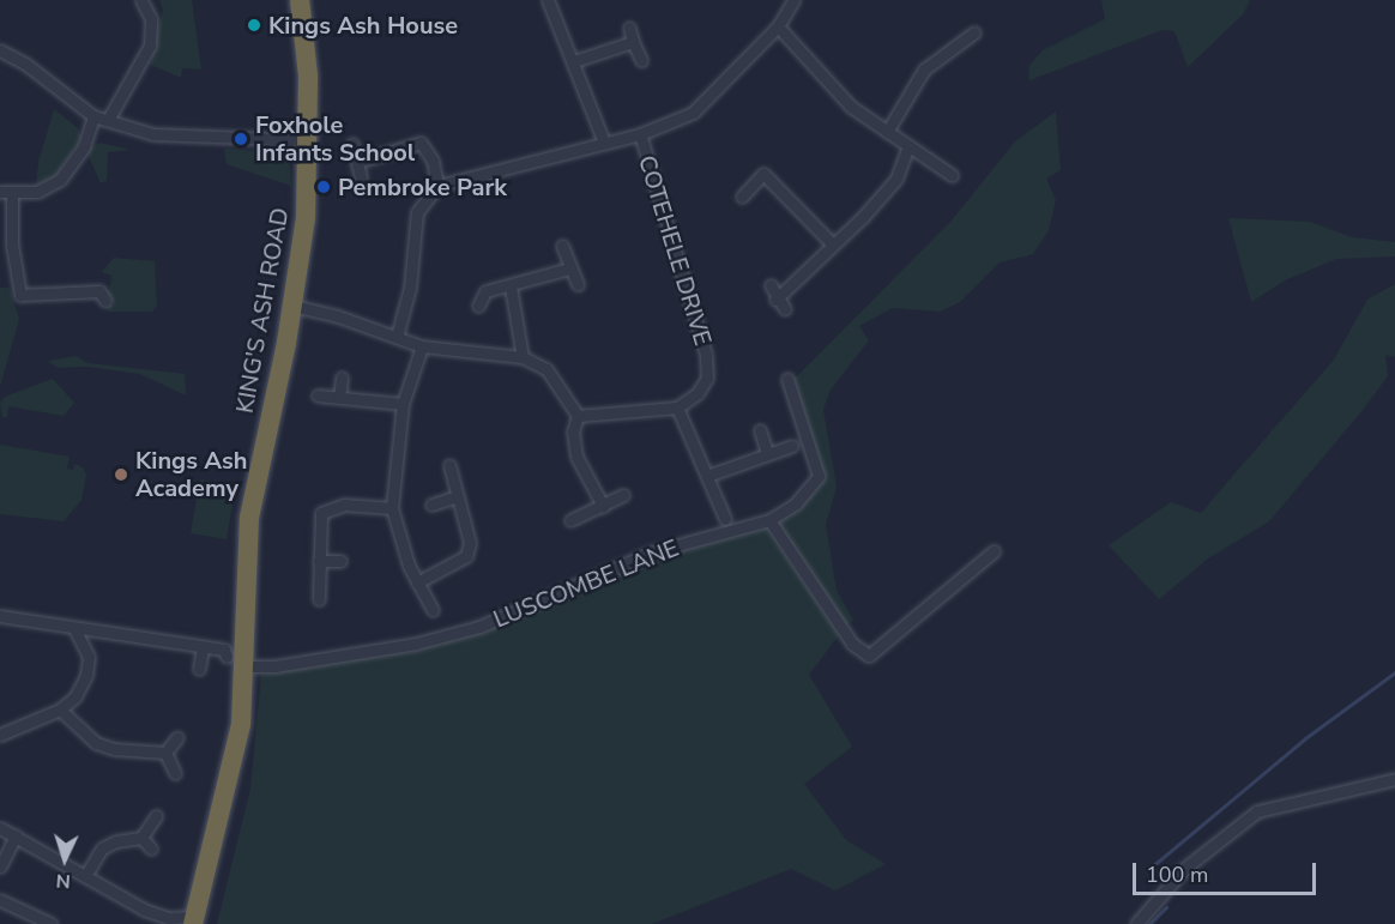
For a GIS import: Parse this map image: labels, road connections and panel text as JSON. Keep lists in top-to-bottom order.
{
  "streets": {
    "highway": ["KING'S ASH ROAD"],
    "street": ["COTEHELE DRIVE", "LUSCOMBE LANE"]
  },
  "crossings": [
    ["KING'S ASH ROAD", "LUSCOMBE LANE"]
  ],
  "places": [
    "Kings Ash House",
    "Foxhole Infants School",
    "Pembroke Park",
    "Kings Ash Academy"
  ],
  "scale_bar": "100 m",
  "north": "bottom"
}
